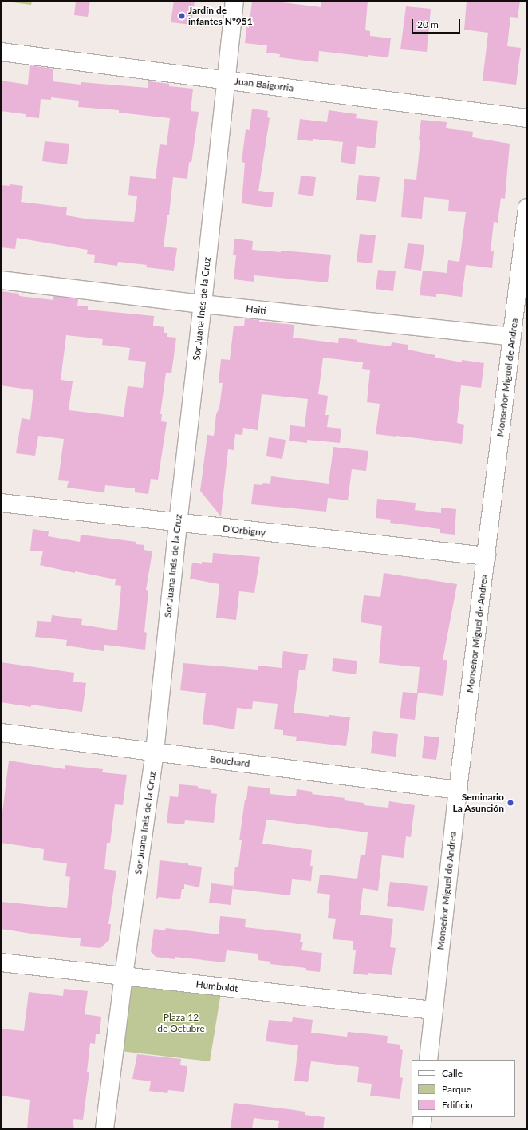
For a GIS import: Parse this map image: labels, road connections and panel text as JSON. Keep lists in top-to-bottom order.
{
  "streets": {
    "street": [
      "Juan Baigorria",
      "Sor Juana Inés de la Cruz",
      "Haití",
      "Monseñor Miguel de Andrea",
      "D'Orbigny",
      "Bouchard",
      "Humboldt"
    ]
  },
  "crossings": [
    ["Juan Baigorria", "Sor Juana Inés de la Cruz"],
    ["Sor Juana Inés de la Cruz", "Haití"],
    ["Sor Juana Inés de la Cruz", "D'Orbigny"],
    ["Sor Juana Inés de la Cruz", "Bouchard"],
    ["Sor Juana Inés de la Cruz", "Humboldt"],
    ["Haití", "Monseñor Miguel de Andrea"],
    ["Monseñor Miguel de Andrea", "D'Orbigny"],
    ["Monseñor Miguel de Andrea", "Bouchard"],
    ["Monseñor Miguel de Andrea", "Humboldt"]
  ],
  "parks": ["Plaza 12 de Octubre"],
  "places": ["Jardín de infantes Nº951", "Seminario La Asunción"],
  "legend": ["Calle", "Parque", "Edificio"],
  "scale_bar": "20 m"
}
